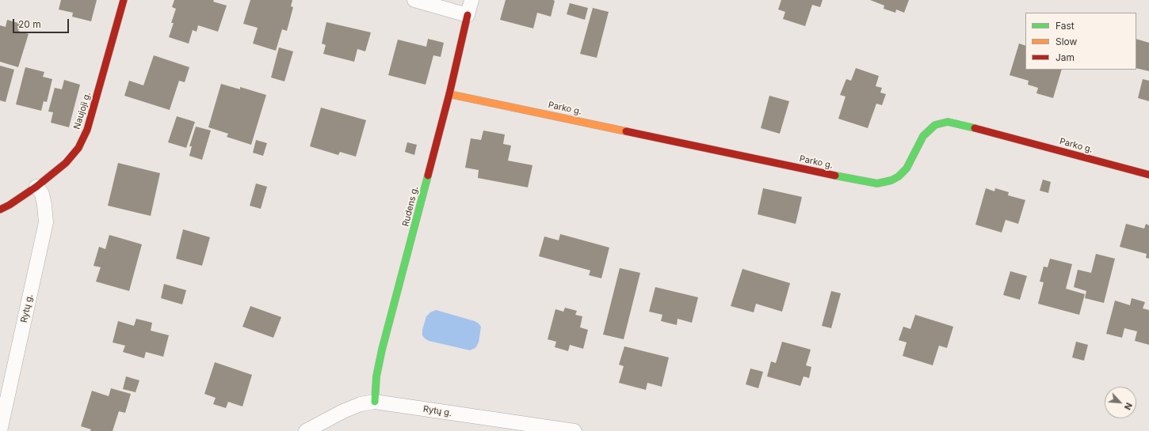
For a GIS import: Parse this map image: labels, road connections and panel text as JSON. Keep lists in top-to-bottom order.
{
  "streets": {
    "street": [
      "Parko g.",
      "Naujoji g.",
      "Rudens g.",
      "Rytų g."
    ]
  },
  "crossings": [
    ["Parko g.", "Rudens g."],
    ["Naujoji g.", "Rytų g."],
    ["Rudens g.", "Rytų g."]
  ],
  "legend": ["Fast", "Slow", "Jam"],
  "scale_bar": "20 m",
  "north": "bottom right"
}
